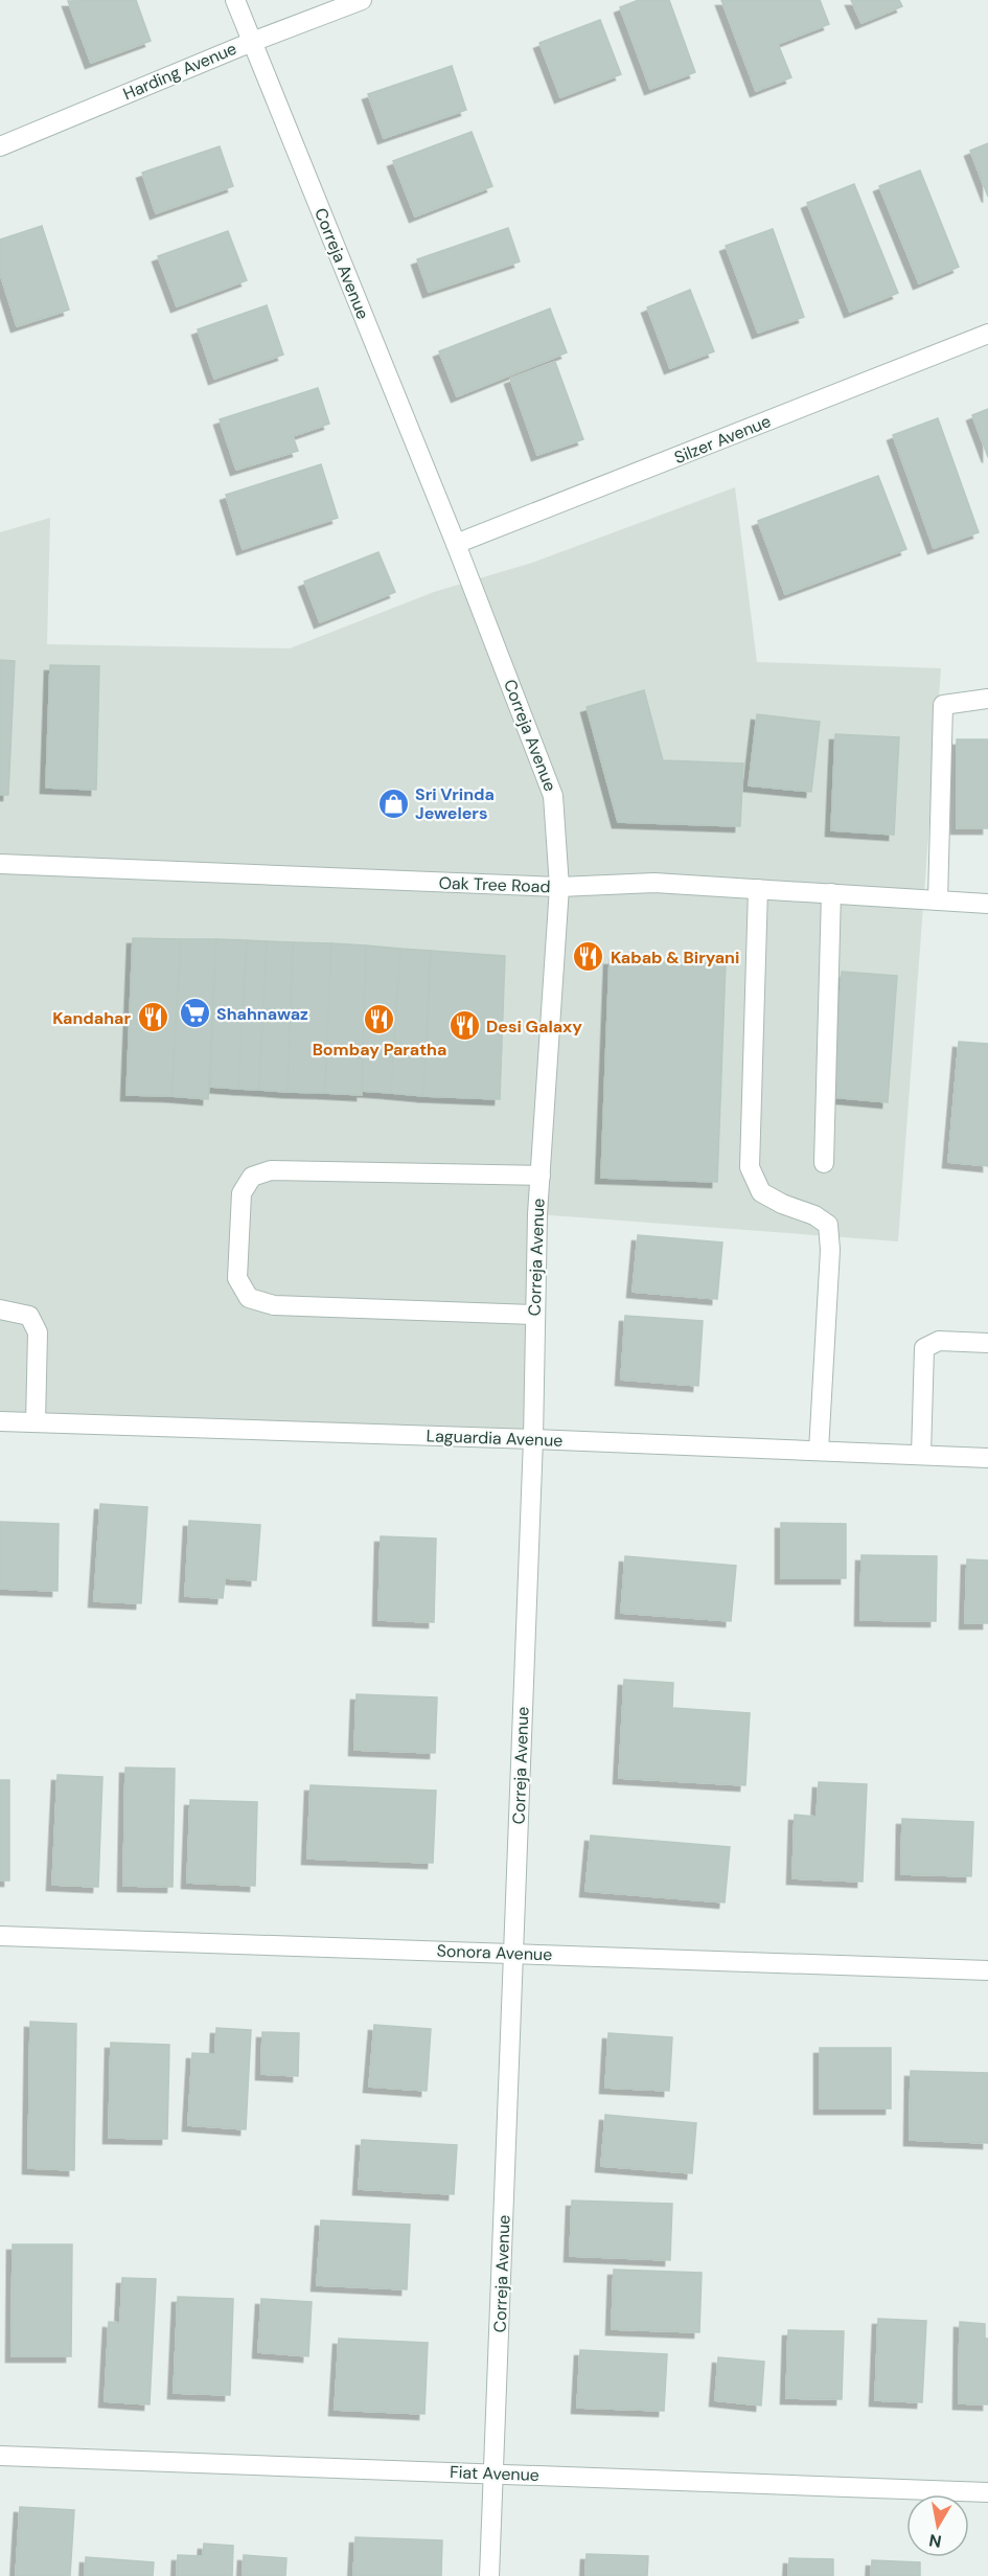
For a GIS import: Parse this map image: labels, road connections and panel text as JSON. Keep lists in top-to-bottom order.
{
  "streets": {
    "street": [
      "Harding Avenue",
      "Correja Avenue",
      "Silzer Avenue",
      "Oak Tree Road",
      "Laguardia Avenue",
      "Sonora Avenue",
      "Fiat Avenue"
    ]
  },
  "crossings": [
    ["Harding Avenue", "Correja Avenue"],
    ["Correja Avenue", "Silzer Avenue"],
    ["Correja Avenue", "Oak Tree Road"],
    ["Correja Avenue", "Laguardia Avenue"],
    ["Correja Avenue", "Sonora Avenue"],
    ["Correja Avenue", "Fiat Avenue"]
  ],
  "places": {
    "shop": ["Sri Vrinda Jewelers"],
    "restaurant": [
      "Kabab & Biryani",
      "Kandahar",
      "Bombay Paratha",
      "Desi Galaxy"
    ],
    "supermarket": ["Shahnawaz"]
  },
  "north": "bottom"
}
